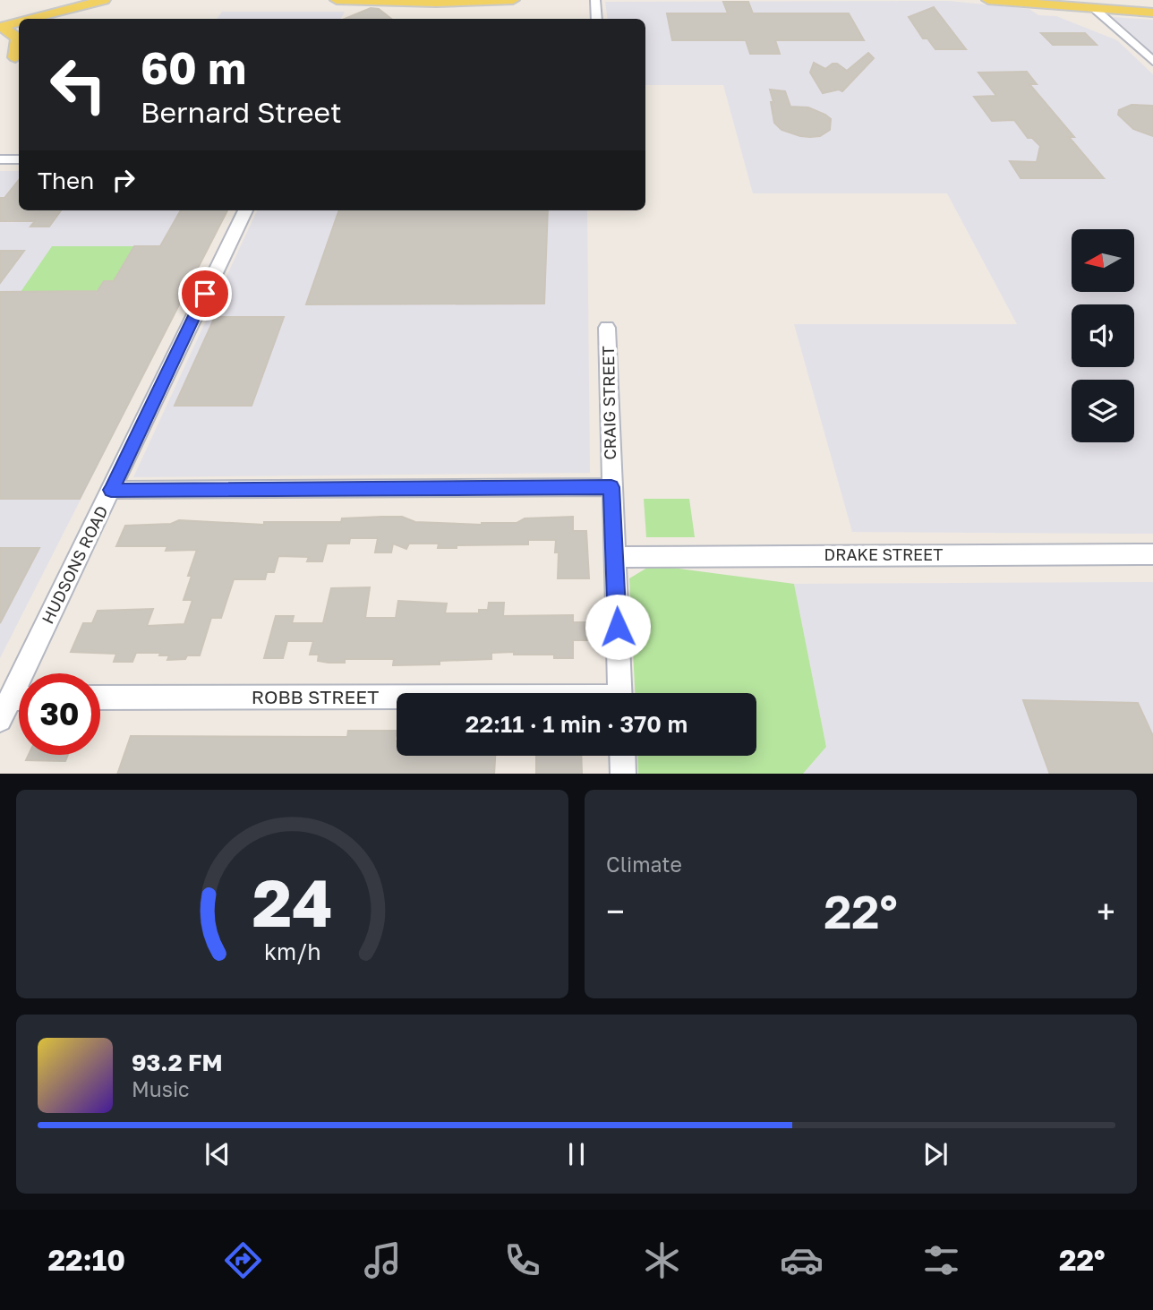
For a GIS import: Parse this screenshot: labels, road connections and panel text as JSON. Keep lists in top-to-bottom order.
{
  "streets": {
    "street": [
      "CRAIG STREET",
      "DRAKE STREET",
      "HUDSONS ROAD",
      "ROBB STREET"
    ]
  },
  "crossings": [
    ["CRAIG STREET", "DRAKE STREET"]
  ],
  "north": "left",
  "page": {
    "turn": ["60 m", "Bernard Street"],
    "then": "Then",
    "limit": "30",
    "trip": "22:11 · 1 min · 370 m",
    "tile": "Climate",
    "heat": ["−", "22°", "+"],
    "song": ["93.2 FM", "Music"],
    "tabs": ["22:10", "22°"],
    "gauge": ["24", "km/h"]
  }
}
